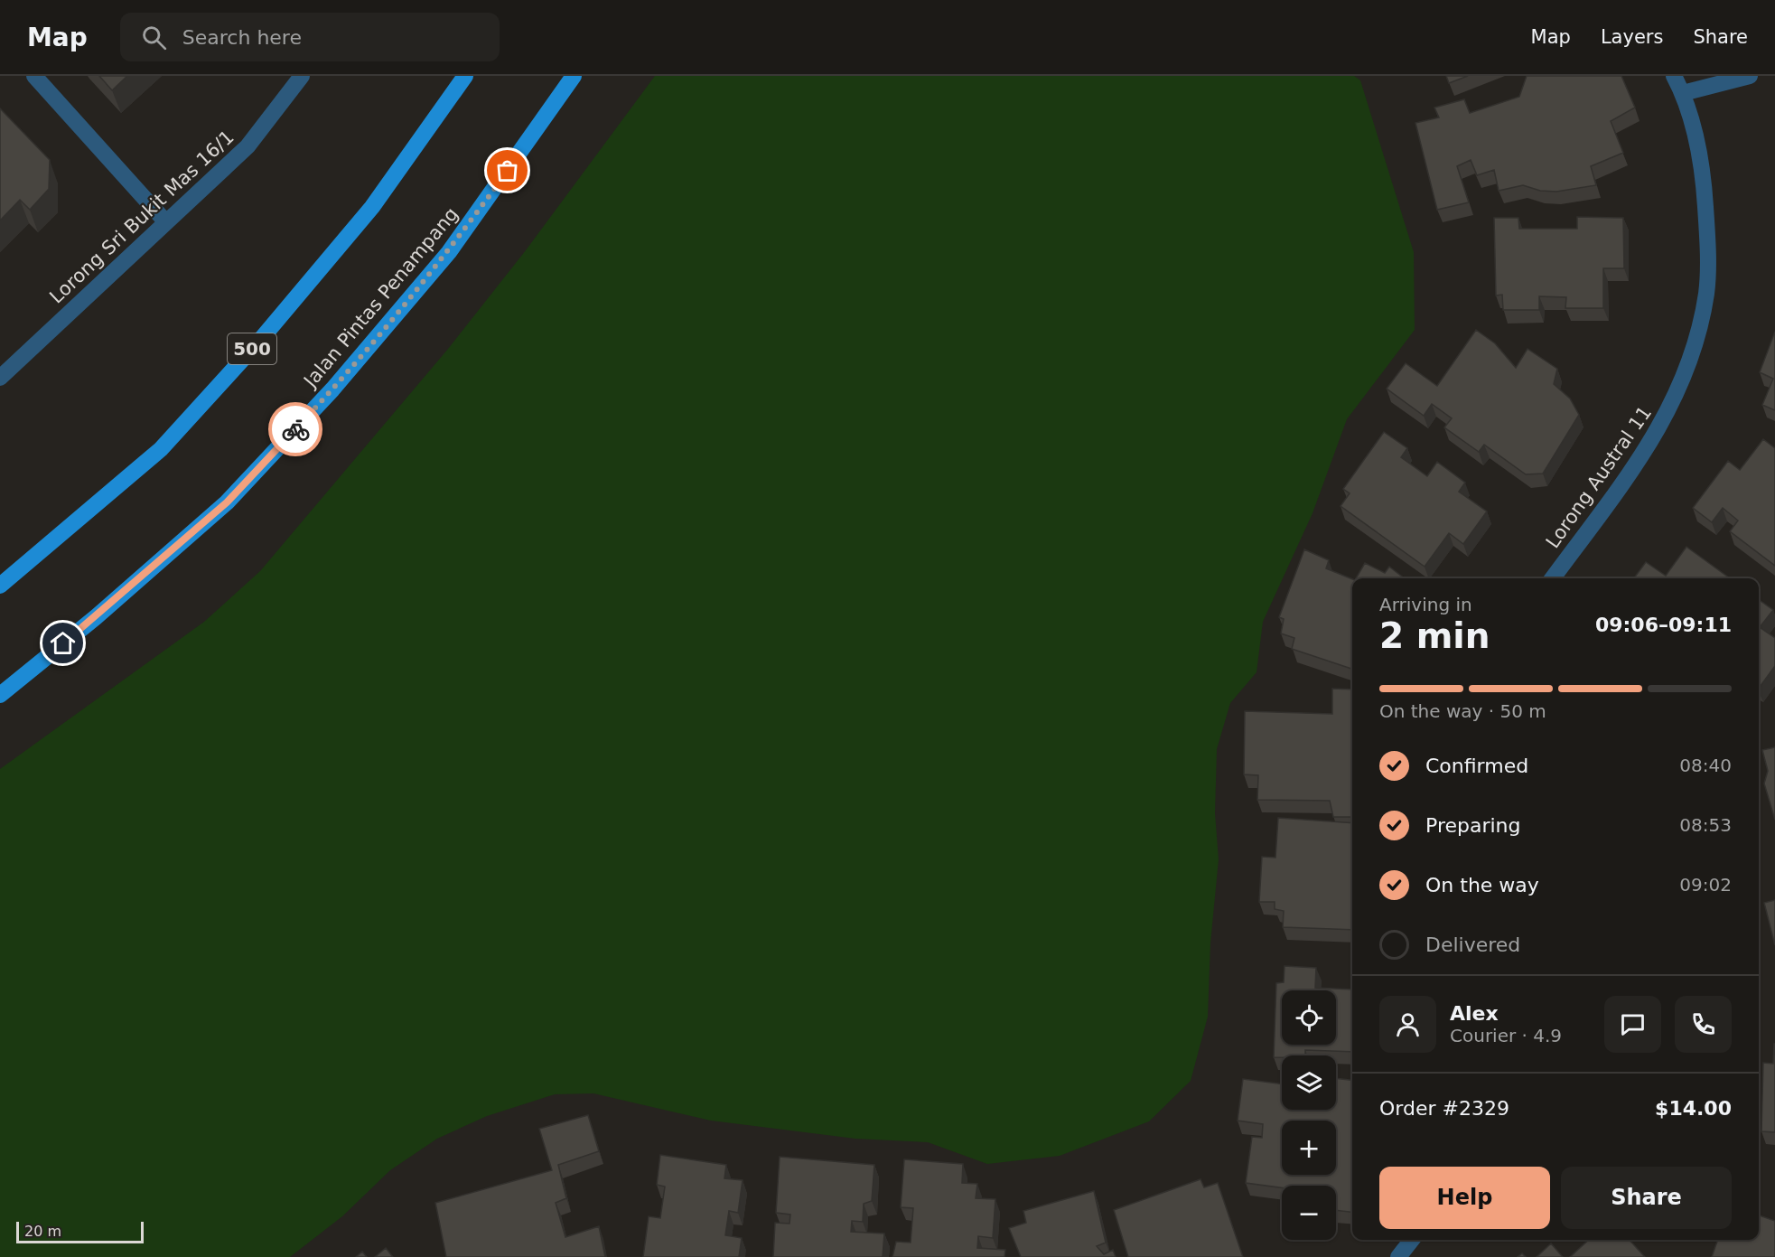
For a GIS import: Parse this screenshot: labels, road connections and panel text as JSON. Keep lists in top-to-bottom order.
{
  "streets": {
    "main road": ["Jalan Pintas Penampang", "500"],
    "street": ["Lorong Sri Bukit Mas 16/1", "Lorong Austral 11"]
  },
  "scale_bar": "20 m",
  "page": {
    "header": "Map",
    "search": "Search here",
    "nav": ["Map", "Layers", "Share"],
    "heading": ["2 min", "Arriving in", "09:06–09:11"],
    "panel": [
      "Alex",
      "Courier · 4.9",
      "Order #2329",
      "$14.00"
    ],
    "bar": "On the way · 50 m",
    "list": [
      ["Confirmed", "08:40"],
      ["Preparing", "08:53"],
      ["On the way", "09:02"],
      "Delivered"
    ],
    "map_buttons": ["+", "−"],
    "buttons": ["Help", "Share"],
    "scale": "20 m"
  }
}
